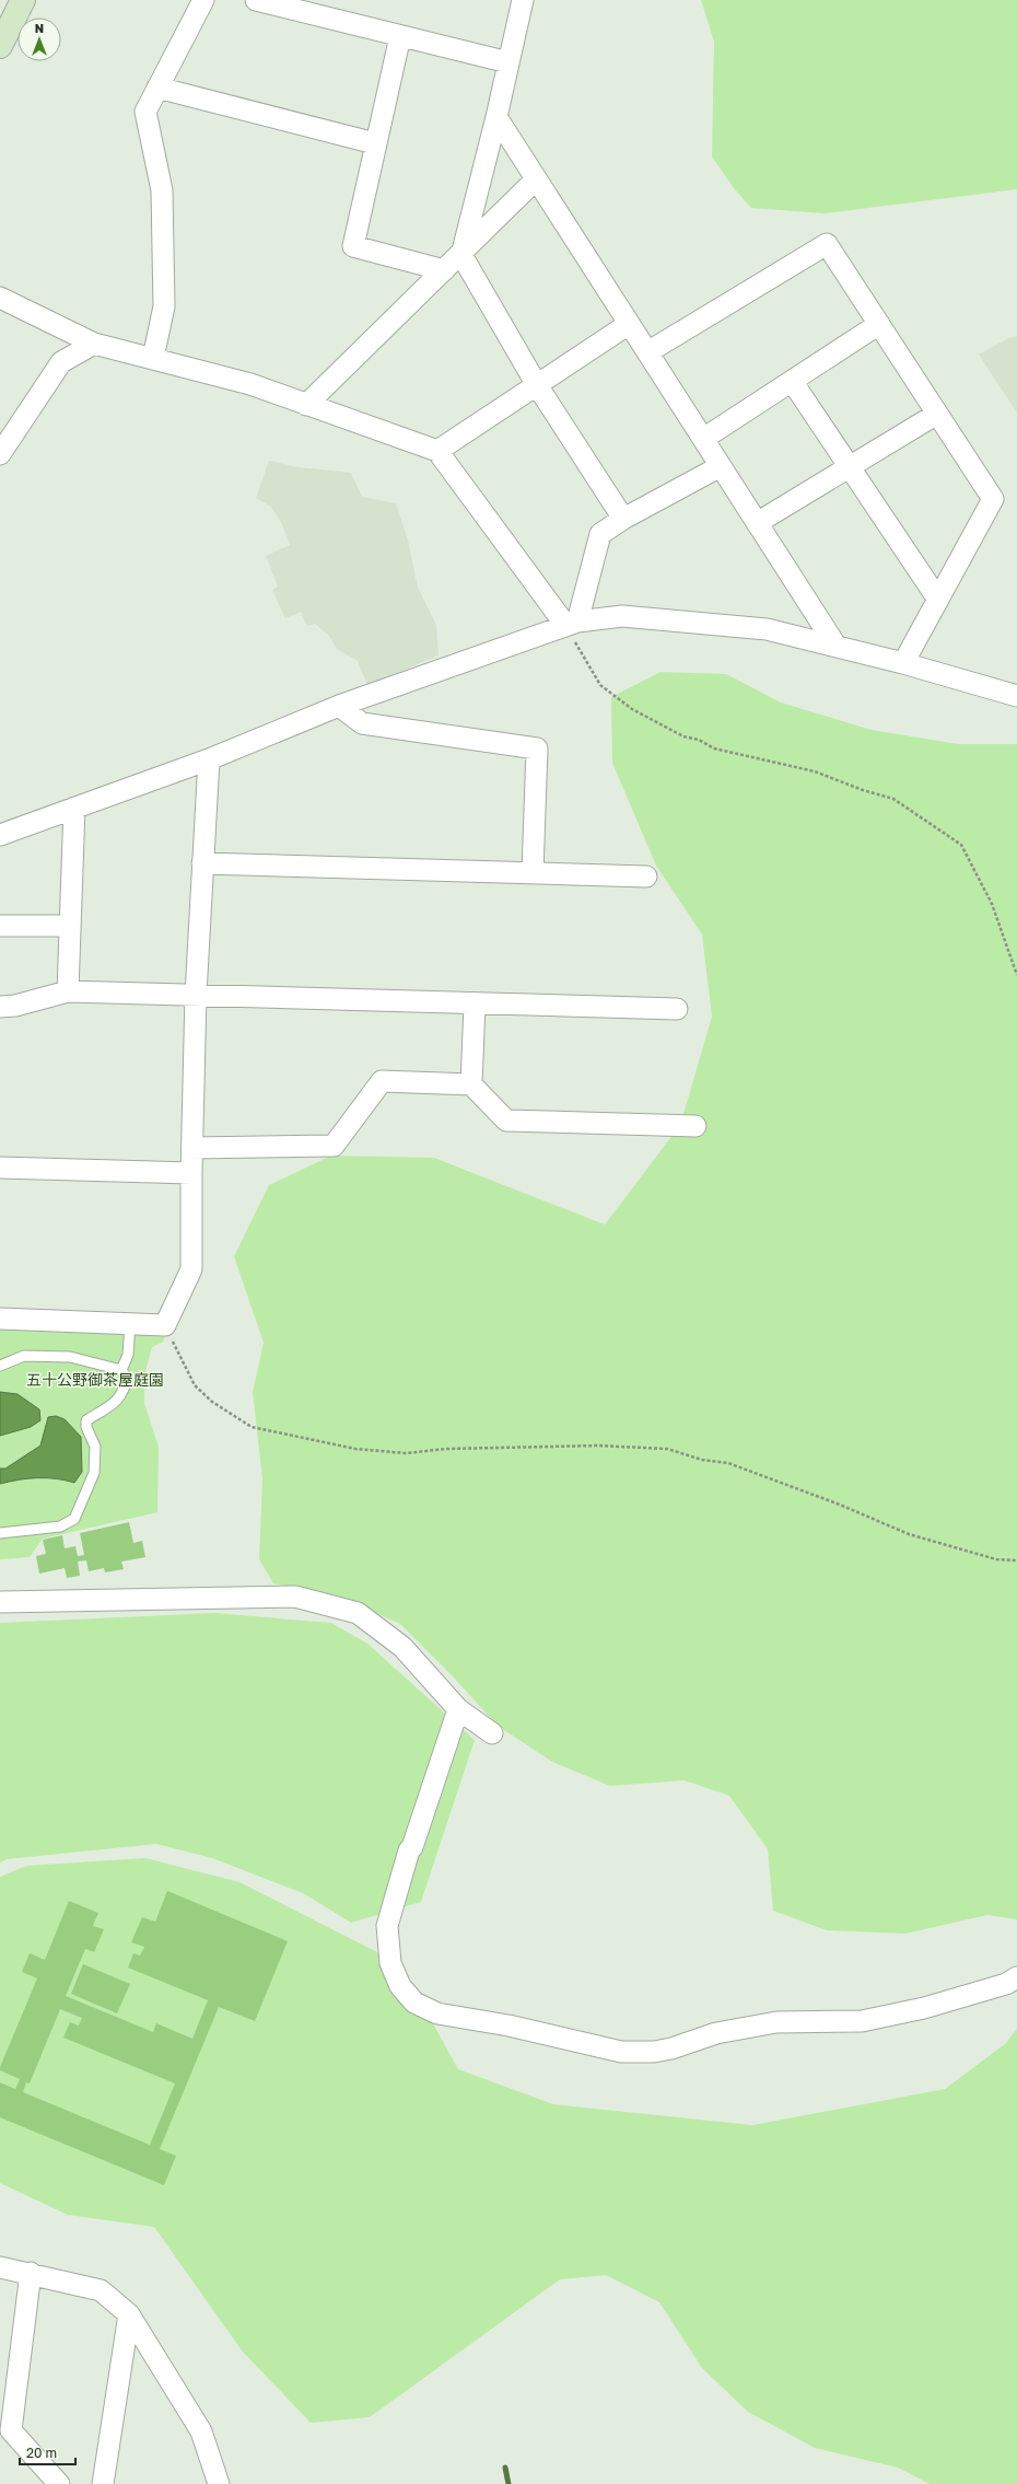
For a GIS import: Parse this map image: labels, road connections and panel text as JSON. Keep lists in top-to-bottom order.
{
  "parks": ["五十公野御茶屋庭園"],
  "scale_bar": "20 m",
  "north": "top"
}
